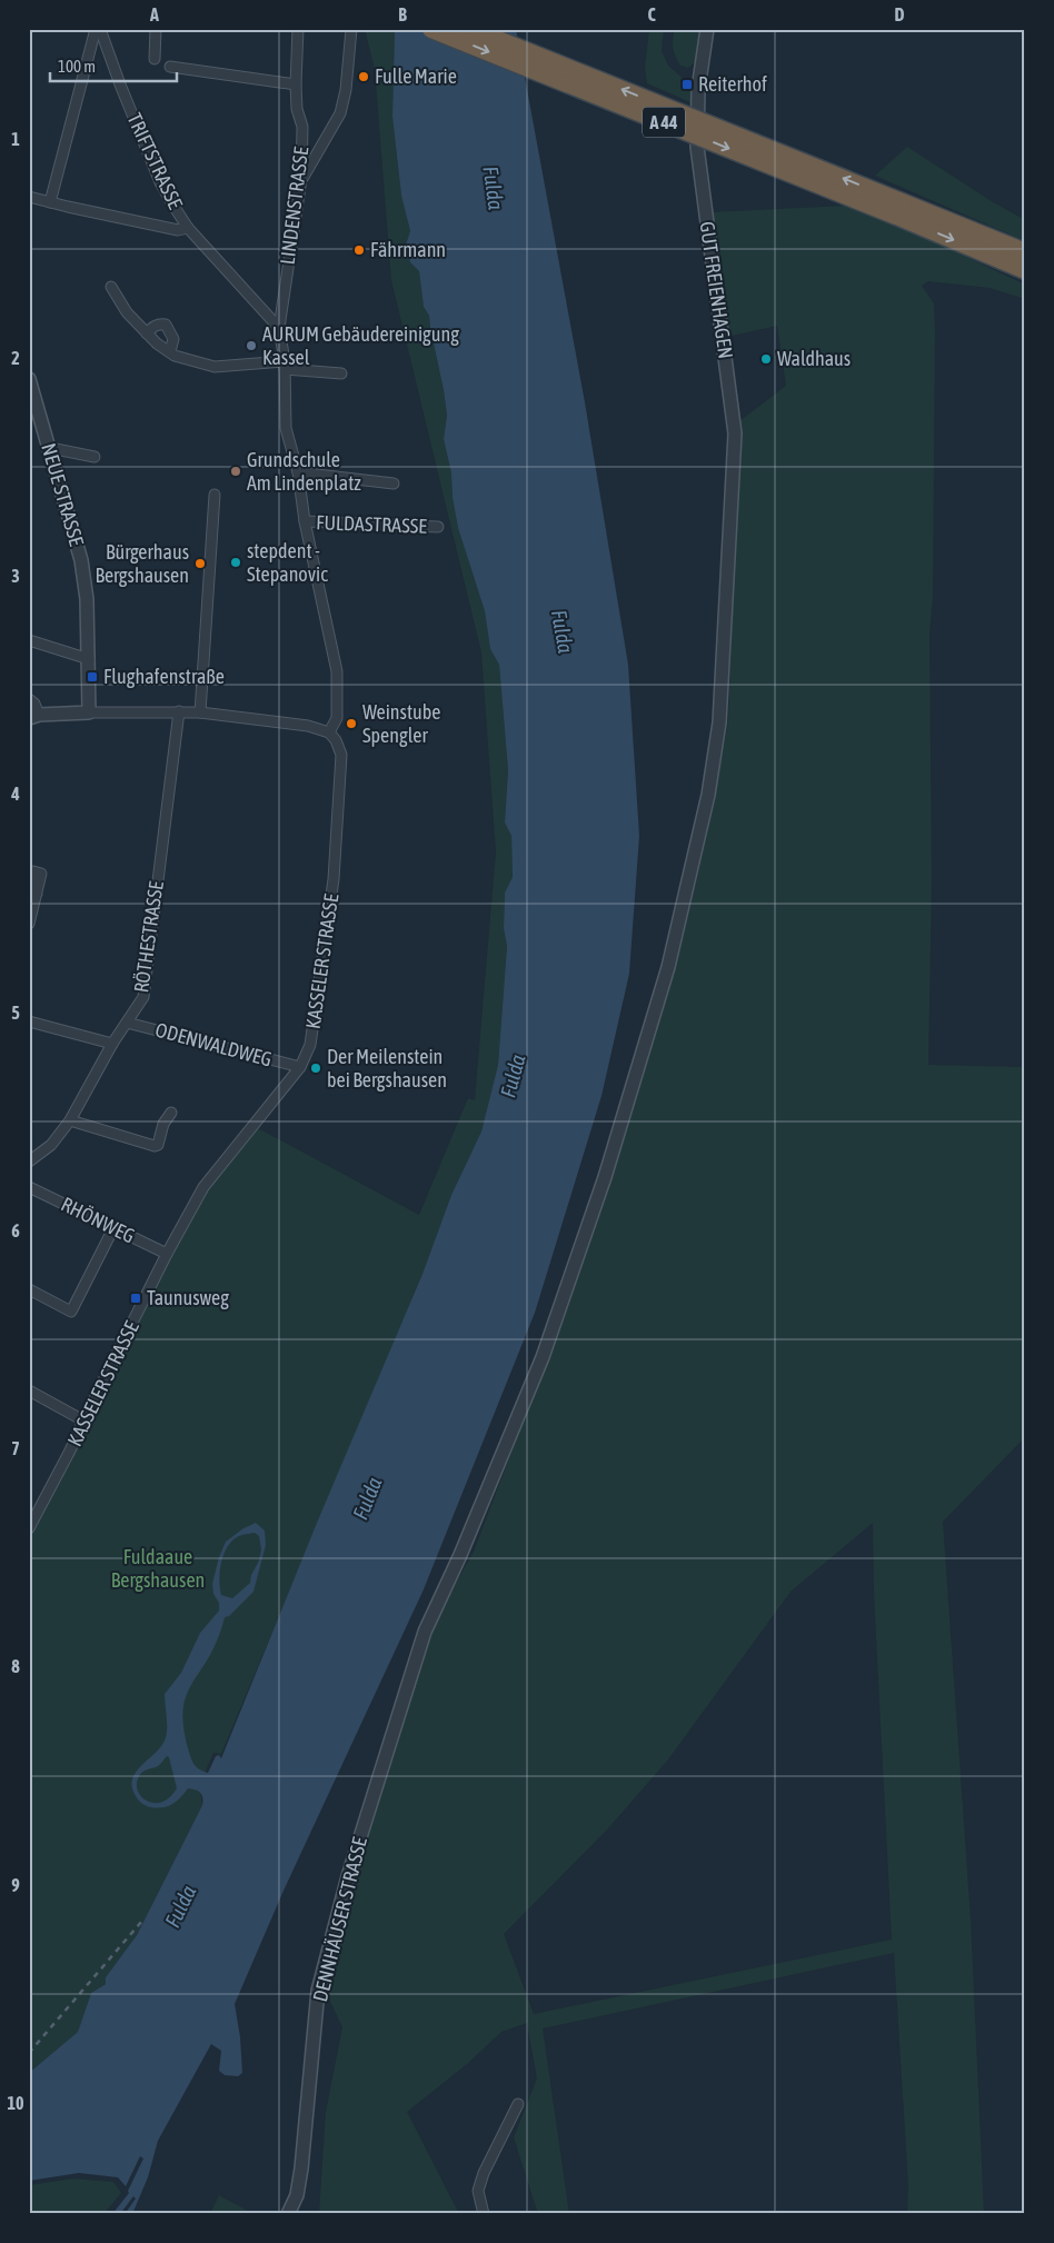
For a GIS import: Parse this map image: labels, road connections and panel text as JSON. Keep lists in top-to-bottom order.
{
  "streets": {
    "highway": ["A 44"],
    "street": [
      "TRIFTSTRASSE",
      "LINDENSTRASSE",
      "GUT FREIENHAGEN",
      "NEUE STRASSE",
      "FULDASTRASSE",
      "RÖTHESTRASSE",
      "KASSELER STRASSE",
      "ODENWALDWEG",
      "RHÖNWEG",
      "DENNHÄUSER STRASSE"
    ]
  },
  "crossings": [
    ["TRIFTSTRASSE", "LINDENSTRASSE"],
    ["GUT FREIENHAGEN", "DENNHÄUSER STRASSE"],
    ["RÖTHESTRASSE", "ODENWALDWEG"],
    ["KASSELER STRASSE", "ODENWALDWEG"],
    ["KASSELER STRASSE", "RHÖNWEG"]
  ],
  "water": ["Fulda"],
  "parks": ["Fuldaaue Bergshausen"],
  "places": {
    "other": [
      "Fulle Marie",
      "Fährmann",
      "AURUM Gebäudereinigung Kassel",
      "Waldhaus",
      "Grundschule Am Lindenplatz",
      "stepdent - Stepanovic",
      "Bürgerhaus Bergshausen",
      "Weinstube Spengler",
      "Der Meilenstein bei Bergshausen"
    ],
    "transit": ["Reiterhof", "Flughafenstraße", "Taunusweg"]
  },
  "scale_bar": "100 m",
  "grid": {
    "columns": [
      "A",
      "B",
      "C",
      "D"
    ],
    "rows": [
      "1",
      "2",
      "3",
      "4",
      "5",
      "6",
      "7",
      "8",
      "9",
      "10"
    ]
  }
}
